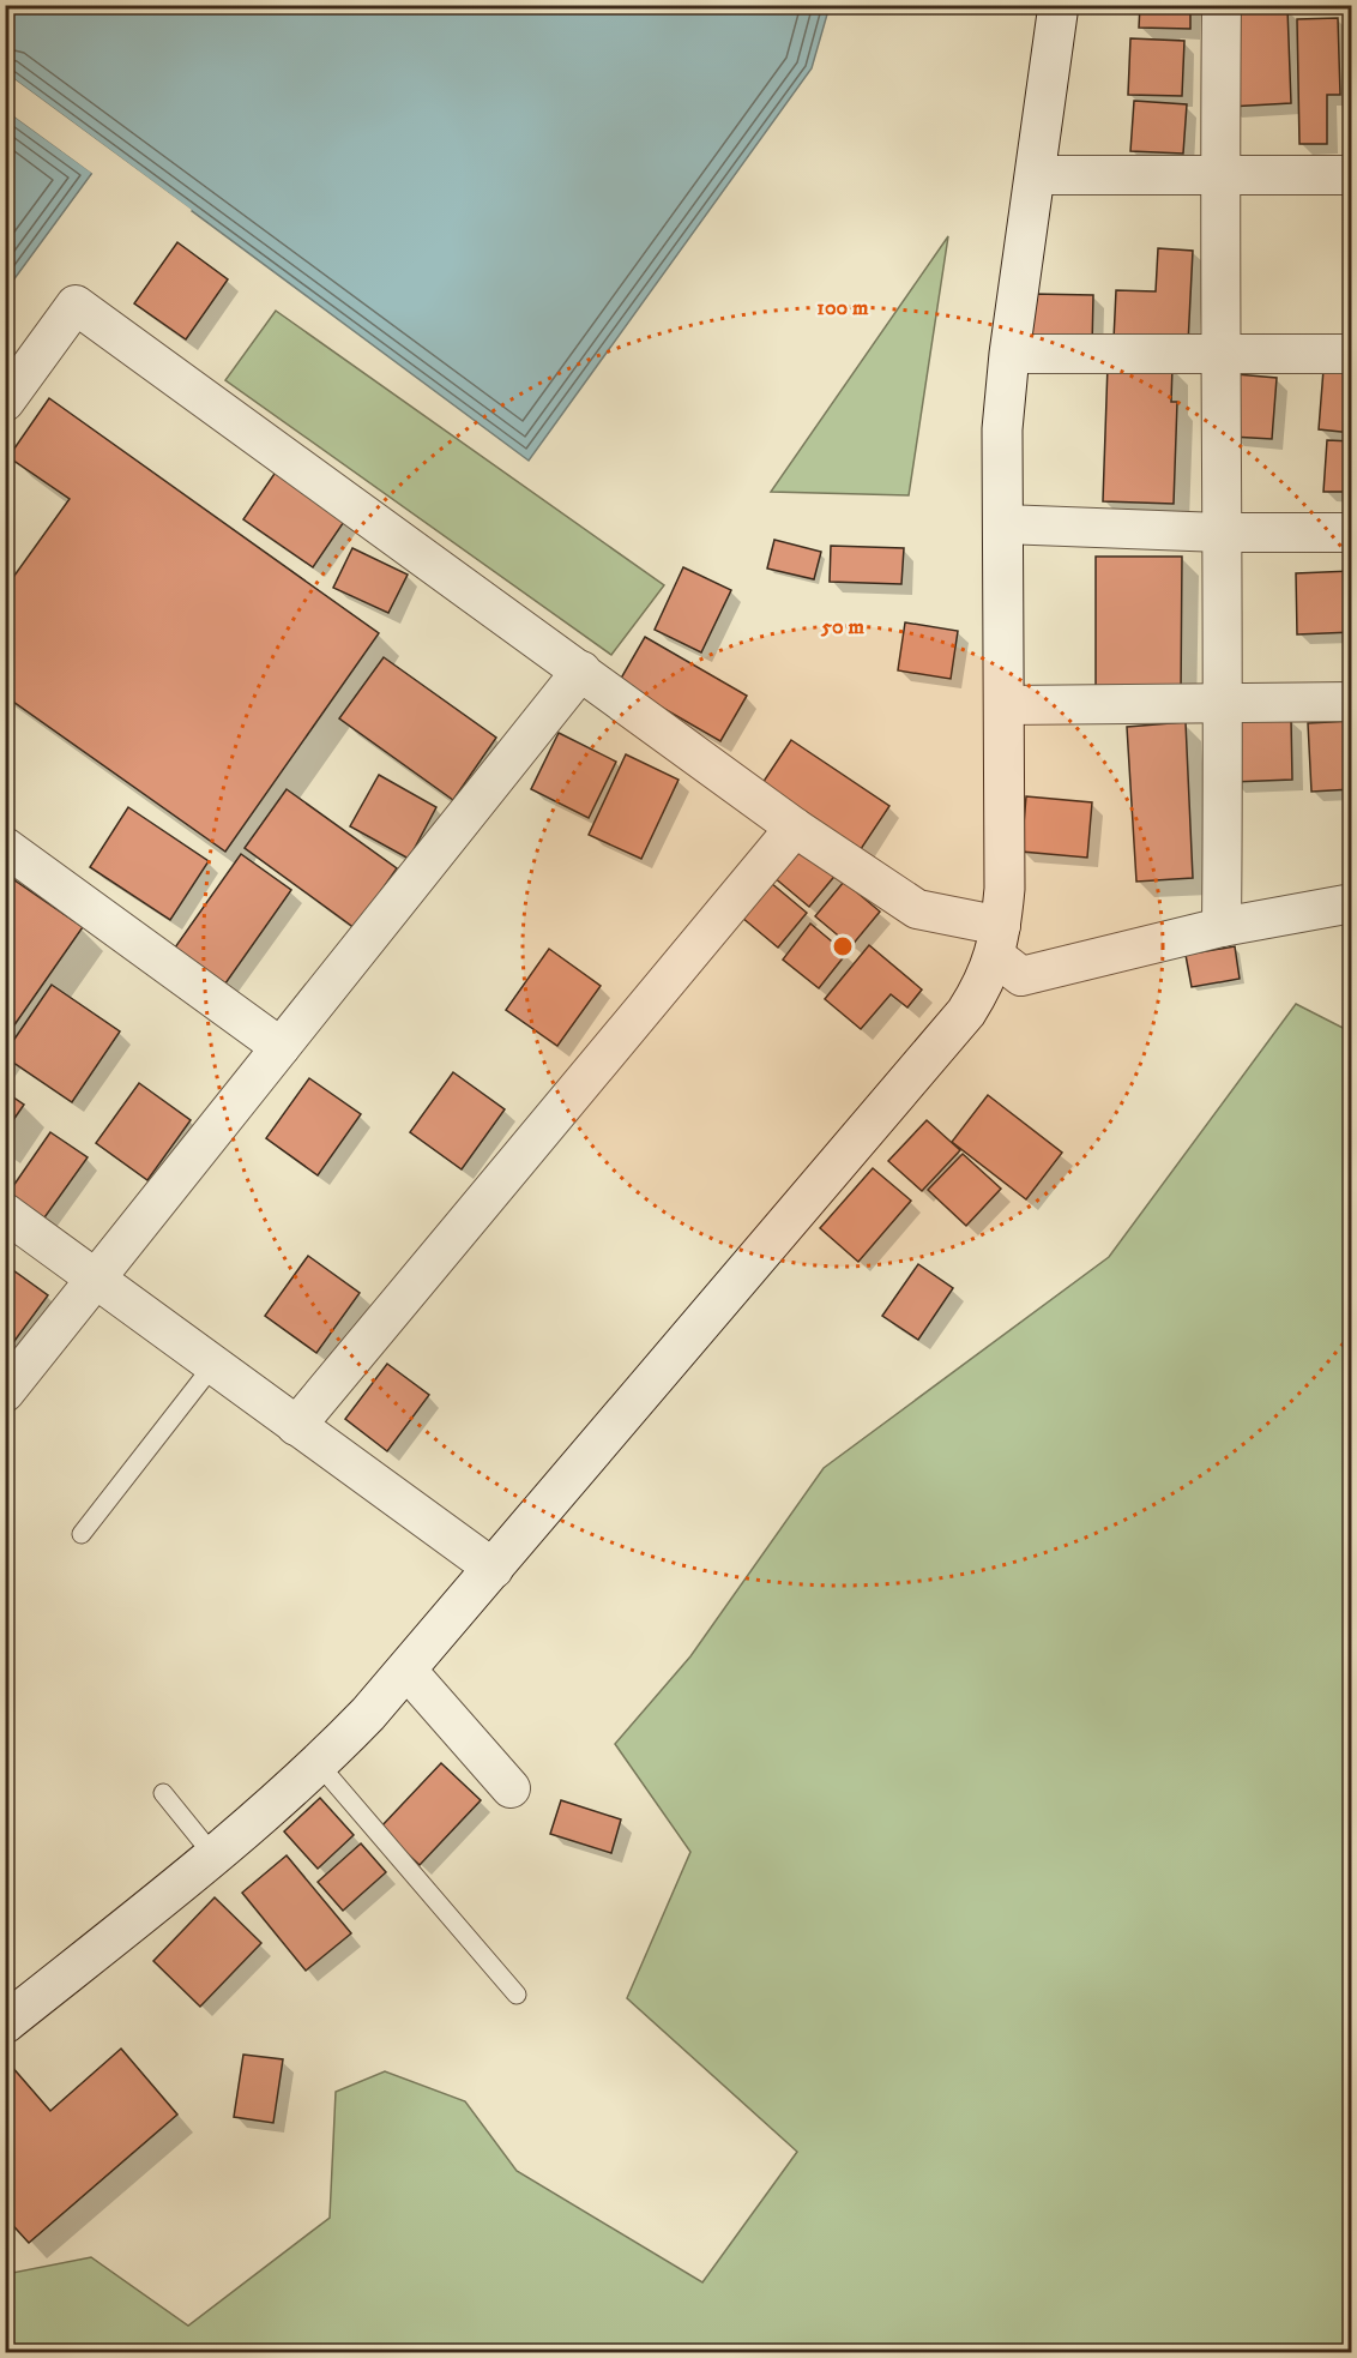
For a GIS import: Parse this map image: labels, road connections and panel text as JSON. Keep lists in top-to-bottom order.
{
  "rings": ["100 m", "50 m"]
}
